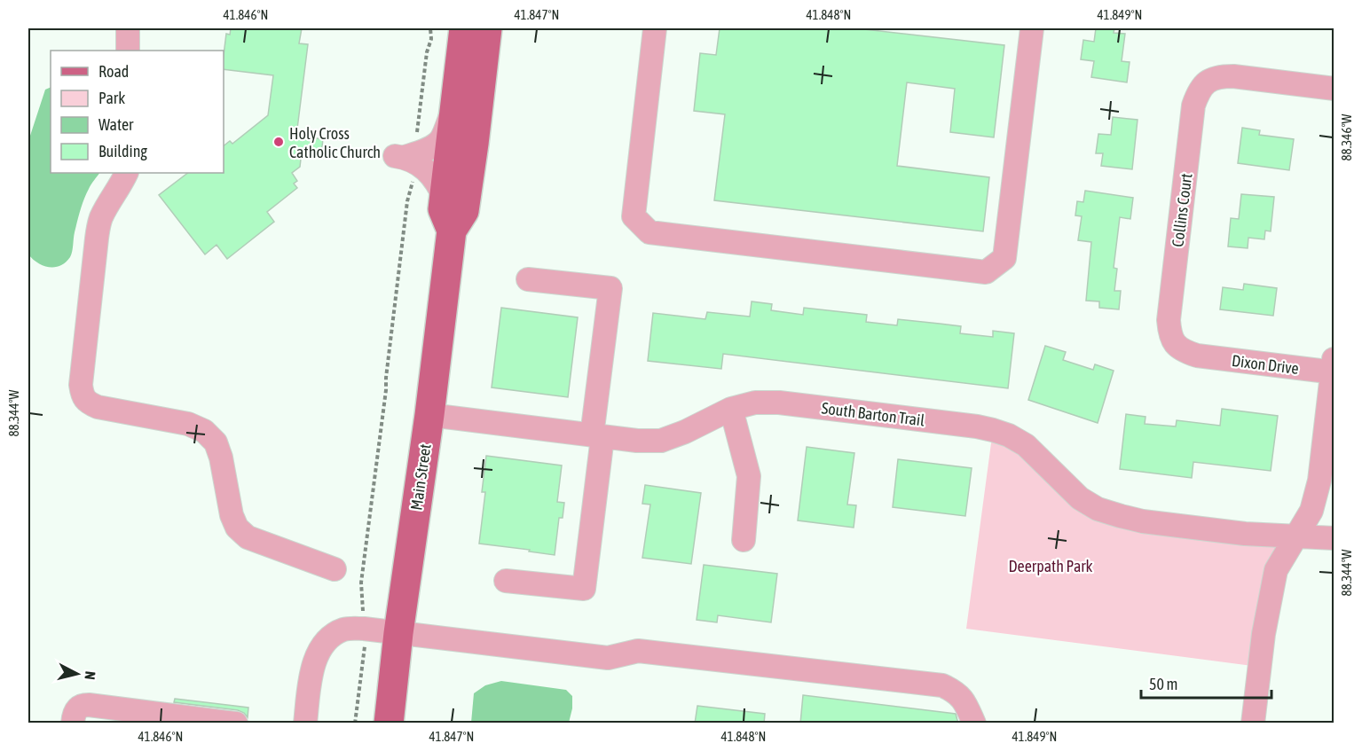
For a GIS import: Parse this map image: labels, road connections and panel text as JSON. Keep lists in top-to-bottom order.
{
  "streets": {
    "main road": ["Main Street"],
    "street": ["Collins Court", "Dixon Drive", "South Barton Trail"]
  },
  "crossings": [
    ["Collins Court", "Dixon Drive"],
    ["South Barton Trail", "Main Street"]
  ],
  "parks": ["Deerpath Park"],
  "places": ["Holy Cross Catholic Church"],
  "legend": [
    "Road",
    "Park",
    "Water",
    "Building"
  ],
  "scale_bar": "50 m",
  "north": "right",
  "coordinates": [
    "41.846°N",
    "41.847°N",
    "41.848°N",
    "41.849°N",
    "88.346°W",
    "88.344°W"
  ]
}
